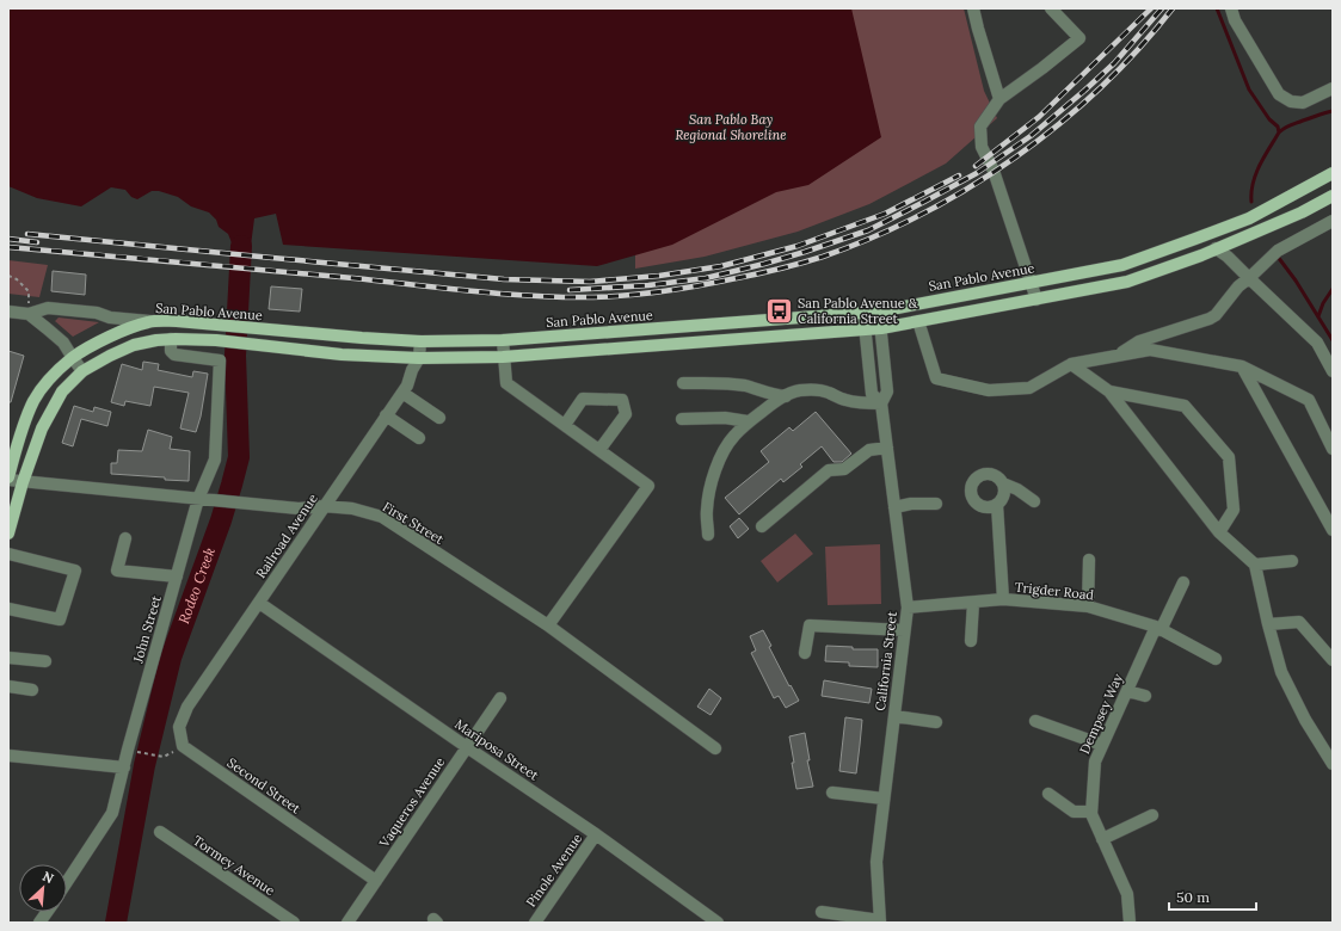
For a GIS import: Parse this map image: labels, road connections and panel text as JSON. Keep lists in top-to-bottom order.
{
  "streets": {
    "main road": ["San Pablo Avenue"],
    "street": [
      "First Street",
      "Railroad Avenue",
      "Trigder Road",
      "John Street",
      "California Street",
      "Dempsey Way",
      "Mariposa Street",
      "Second Street",
      "Vaqueros Avenue",
      "Tormey Avenue",
      "Pinole Avenue"
    ]
  },
  "crossings": [
    ["San Pablo Avenue", "Railroad Avenue"],
    ["San Pablo Avenue", "California Street"],
    ["First Street", "Railroad Avenue"],
    ["First Street", "John Street"],
    ["Railroad Avenue", "Mariposa Street"],
    ["Railroad Avenue", "Second Street"],
    ["Trigder Road", "California Street"],
    ["Trigder Road", "Dempsey Way"],
    ["Mariposa Street", "Vaqueros Avenue"],
    ["Mariposa Street", "Pinole Avenue"],
    ["Second Street", "Vaqueros Avenue"]
  ],
  "water": ["Rodeo Creek"],
  "parks": ["San Pablo Bay Regional Shoreline"],
  "places": {
    "bus stop": ["San Pablo Avenue & California Street"]
  },
  "scale_bar": "50 m",
  "north": "top right"
}
